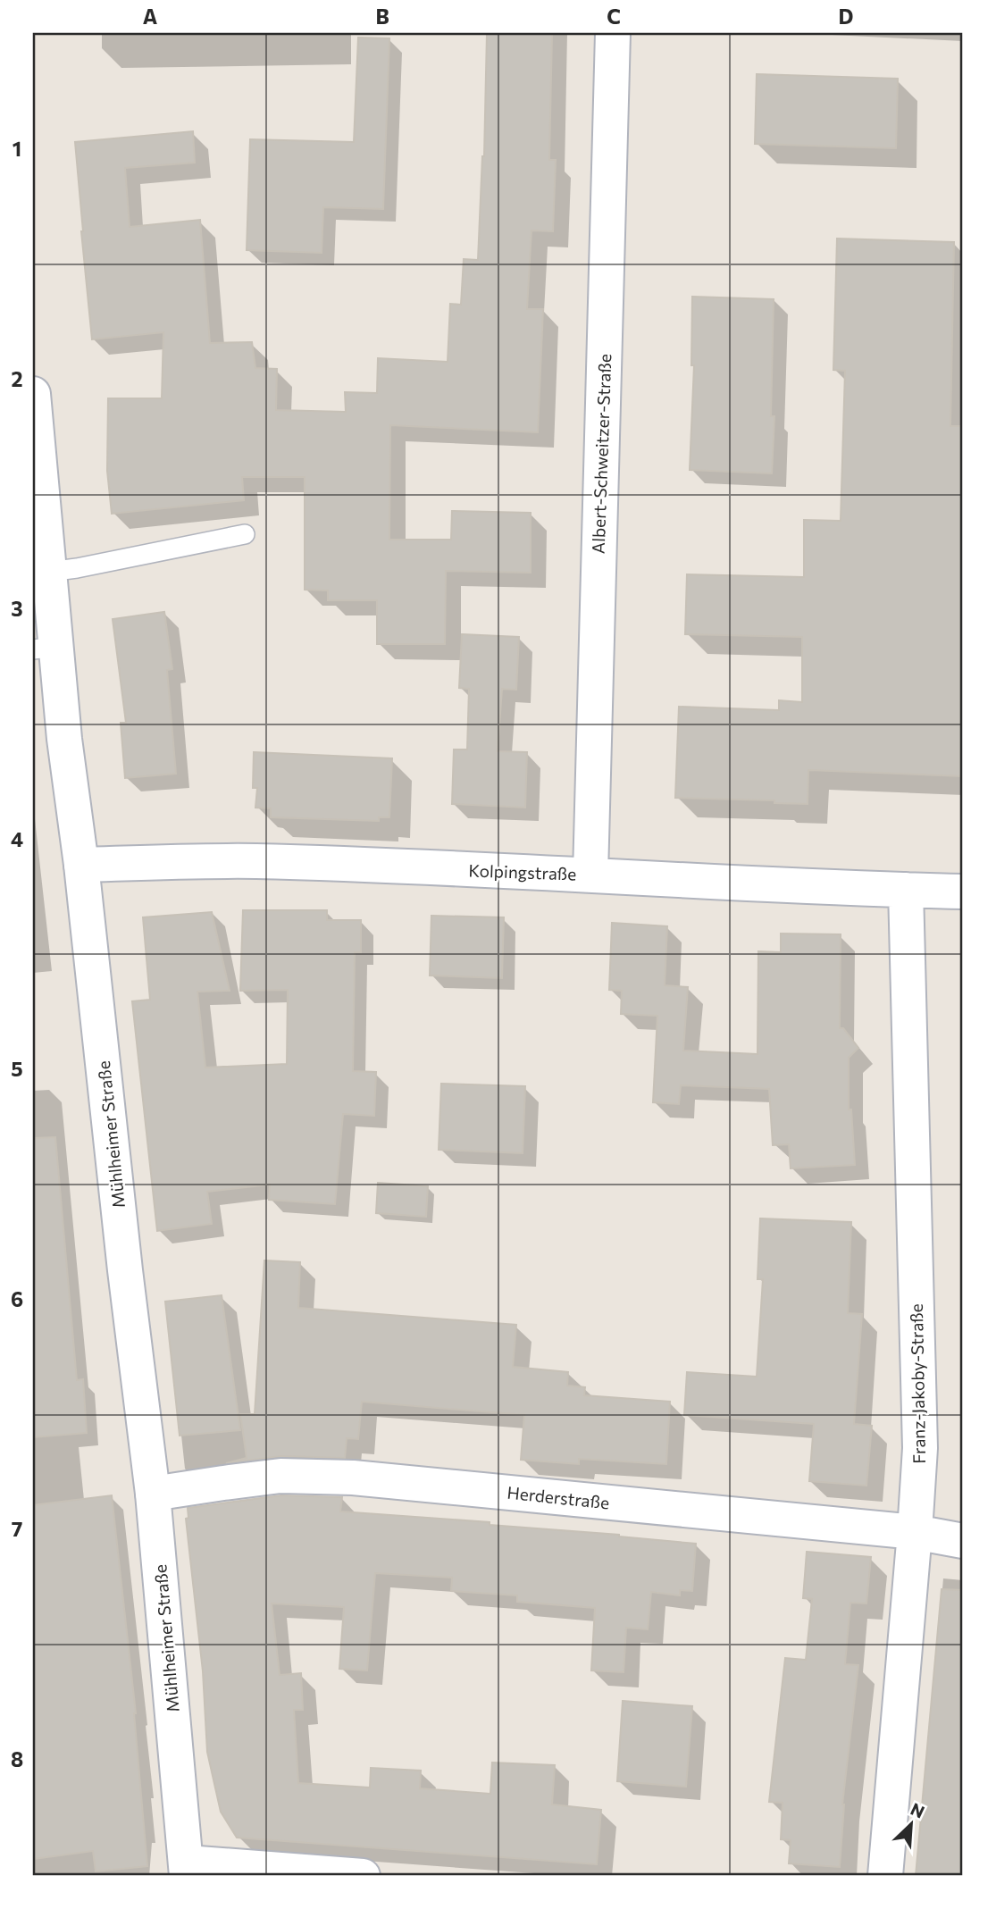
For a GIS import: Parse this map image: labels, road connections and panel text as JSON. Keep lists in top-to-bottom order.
{
  "streets": {
    "street": [
      "Albert-Schweitzer-Straße",
      "Kolpingstraße",
      "Mühlheimer Straße",
      "Franz-Jakoby-Straße",
      "Herderstraße"
    ]
  },
  "crossings": [
    ["Albert-Schweitzer-Straße", "Kolpingstraße"],
    ["Kolpingstraße", "Mühlheimer Straße"],
    ["Kolpingstraße", "Franz-Jakoby-Straße"],
    ["Mühlheimer Straße", "Herderstraße"],
    ["Franz-Jakoby-Straße", "Herderstraße"]
  ],
  "north": "top right",
  "grid": {
    "columns": [
      "A",
      "B",
      "C",
      "D"
    ],
    "rows": [
      "1",
      "2",
      "3",
      "4",
      "5",
      "6",
      "7",
      "8"
    ]
  }
}
